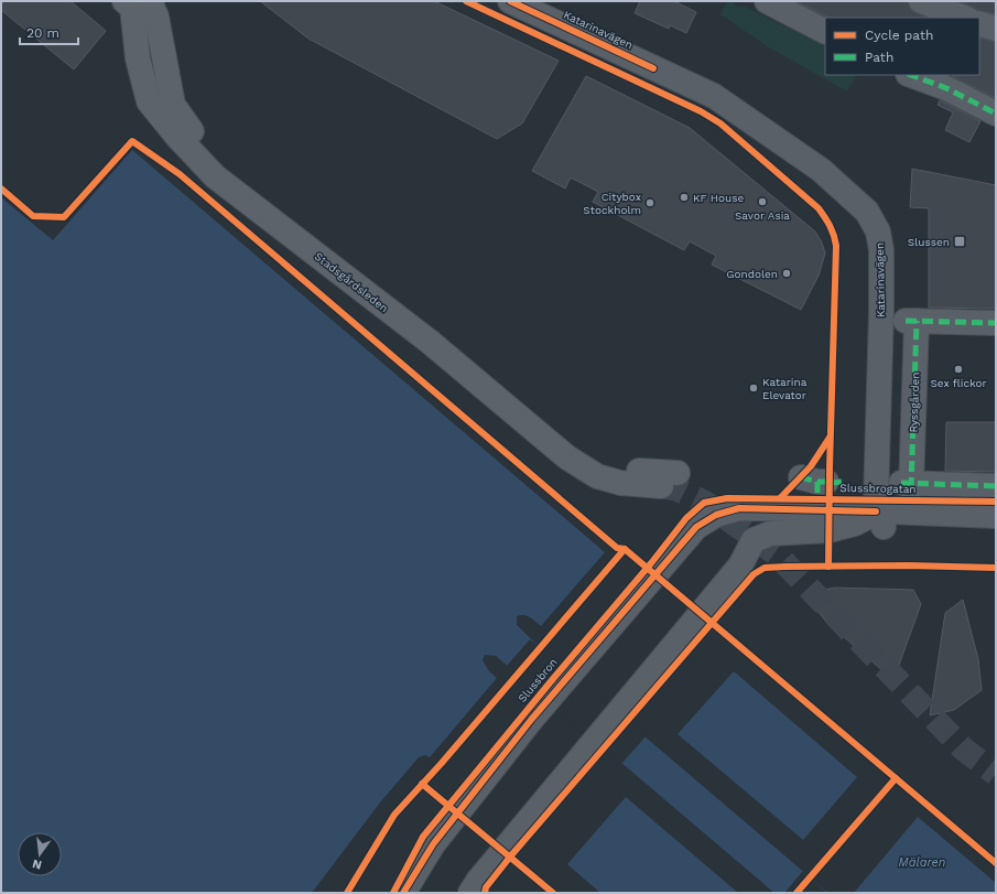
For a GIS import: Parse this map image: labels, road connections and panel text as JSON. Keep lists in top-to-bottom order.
{
  "streets": {
    "main road": ["Stadsgårdsleden"],
    "street": [
      "Katarinavägen",
      "Ryssgården",
      "Slussbrogatan",
      "Slussbron"
    ]
  },
  "crossings": [
    ["Katarinavägen", "Slussbrogatan"],
    ["Slussbrogatan", "Slussbron"]
  ],
  "water": ["Mälaren"],
  "places": {
    "other": [
      "KF House",
      "Savor Asia",
      "Citybox Stockholm",
      "Gondolen",
      "Sex flickor",
      "Katarina Elevator"
    ],
    "transit": ["Slussen"]
  },
  "legend": ["Cycle path", "Path"],
  "scale_bar": "20 m",
  "north": "bottom"
}
